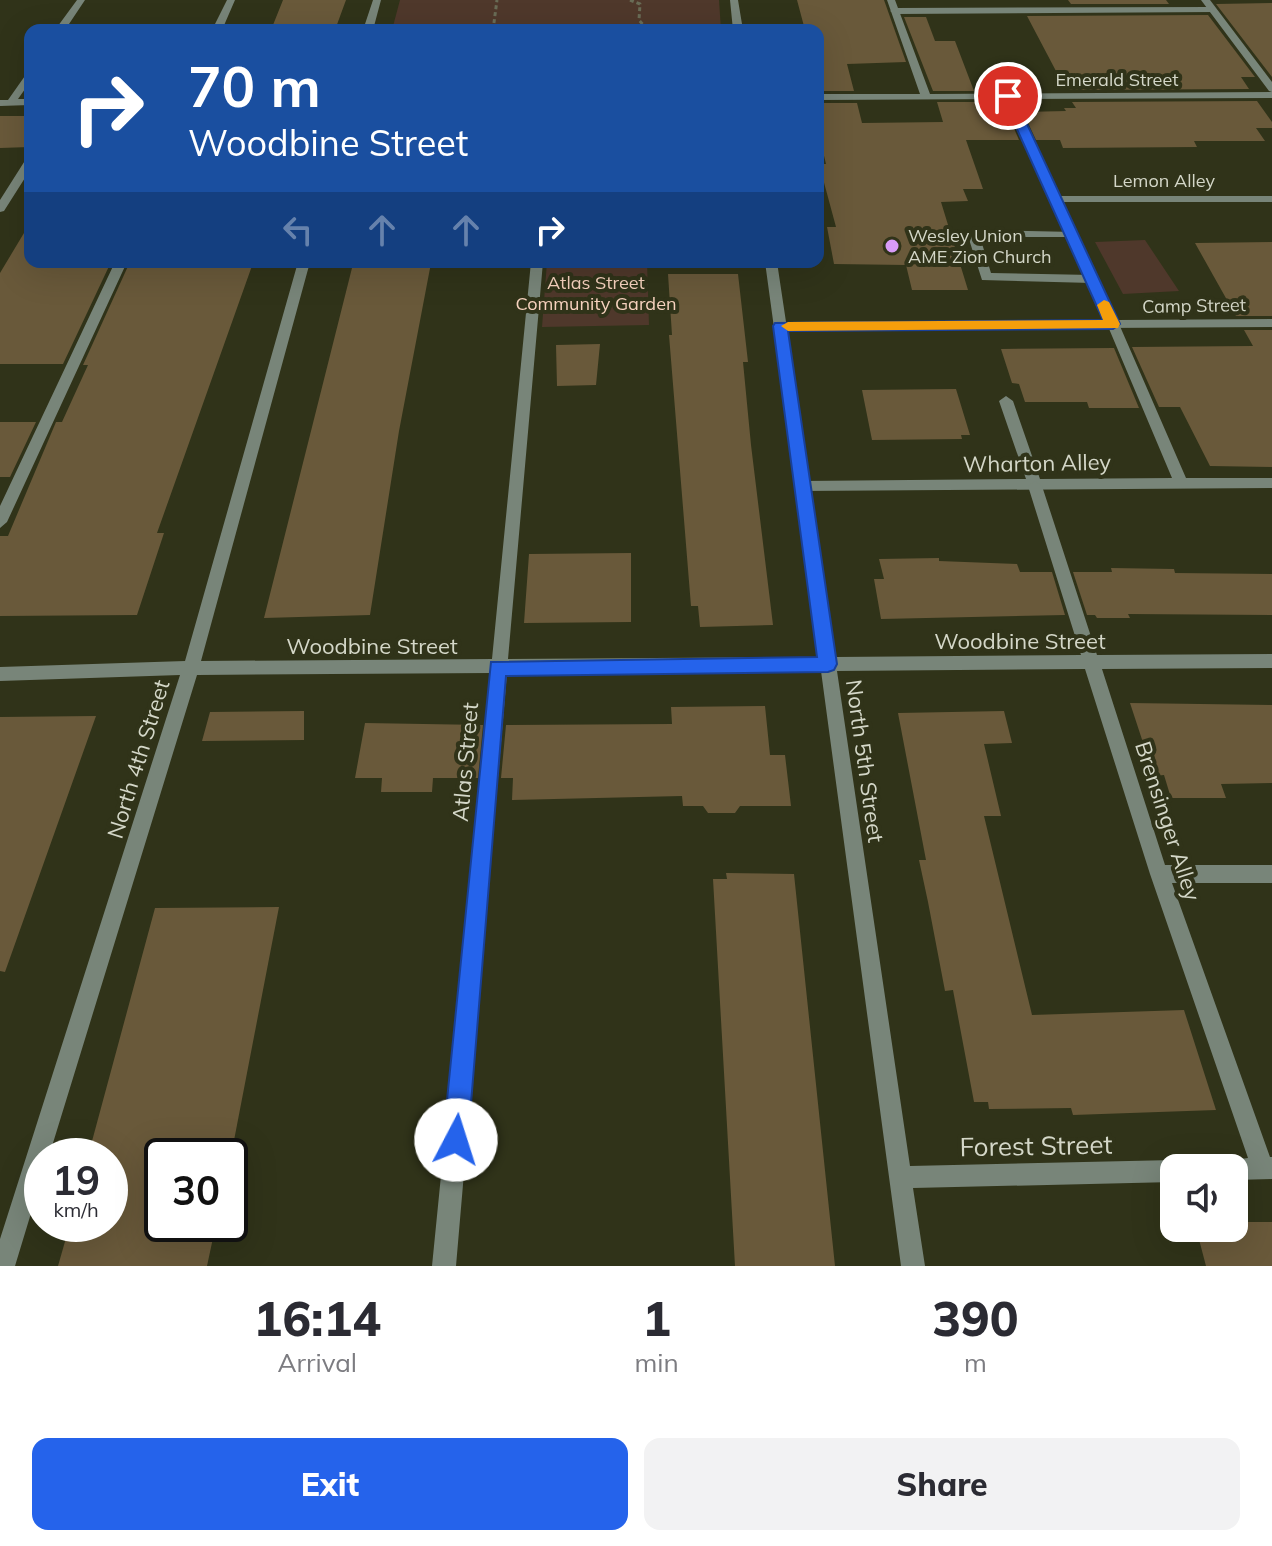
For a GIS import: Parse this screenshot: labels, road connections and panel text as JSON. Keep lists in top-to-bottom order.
{
  "streets": {
    "street": [
      "Emerald Street",
      "Lemon Alley",
      "Camp Street",
      "Wharton Alley",
      "Woodbine Street",
      "North 4th Street",
      "North 5th Street",
      "Atlas Street",
      "Brensinger Alley",
      "Forest Street"
    ]
  },
  "crossings": [
    ["Camp Street", "North 5th Street"],
    ["Wharton Alley", "North 5th Street"],
    ["Wharton Alley", "Brensinger Alley"],
    ["Woodbine Street", "North 4th Street"],
    ["Woodbine Street", "North 5th Street"],
    ["Woodbine Street", "Atlas Street"],
    ["Woodbine Street", "Brensinger Alley"],
    ["North 5th Street", "Forest Street"]
  ],
  "parks": ["Atlas Street Community Garden"],
  "places": ["Wesley Union AME Zion Church"],
  "page": {
    "turn": ["70 m", "Woodbine Street"],
    "speed": "19 km/h",
    "limit": "30",
    "eta": [
      "16:14",
      "Arrival",
      "1",
      "min",
      "390",
      "m"
    ],
    "buttons": ["Exit", "Share"]
  }
}
